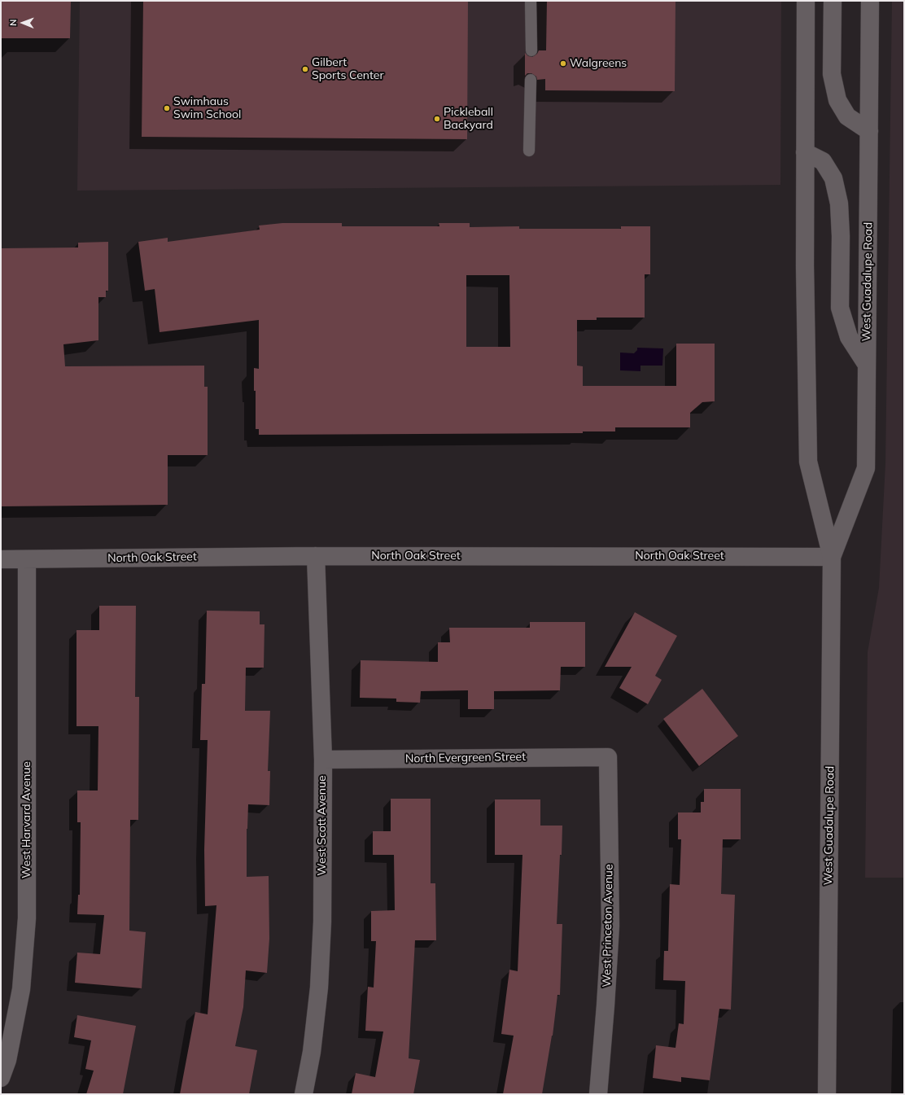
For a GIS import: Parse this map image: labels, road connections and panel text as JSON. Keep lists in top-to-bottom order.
{
  "streets": {
    "street": [
      "West Guadalupe Road",
      "North Oak Street",
      "North Evergreen Street",
      "West Harvard Avenue",
      "West Scott Avenue",
      "West Princeton Avenue"
    ]
  },
  "crossings": [
    ["West Guadalupe Road", "North Oak Street"],
    ["North Oak Street", "West Harvard Avenue"],
    ["North Oak Street", "West Scott Avenue"],
    ["North Evergreen Street", "West Scott Avenue"],
    ["North Evergreen Street", "West Princeton Avenue"]
  ],
  "places": [
    "Walgreens",
    "Gilbert Sports Center",
    "Swimhaus Swim School",
    "Pickleball Backyard"
  ],
  "north": "left"
}
